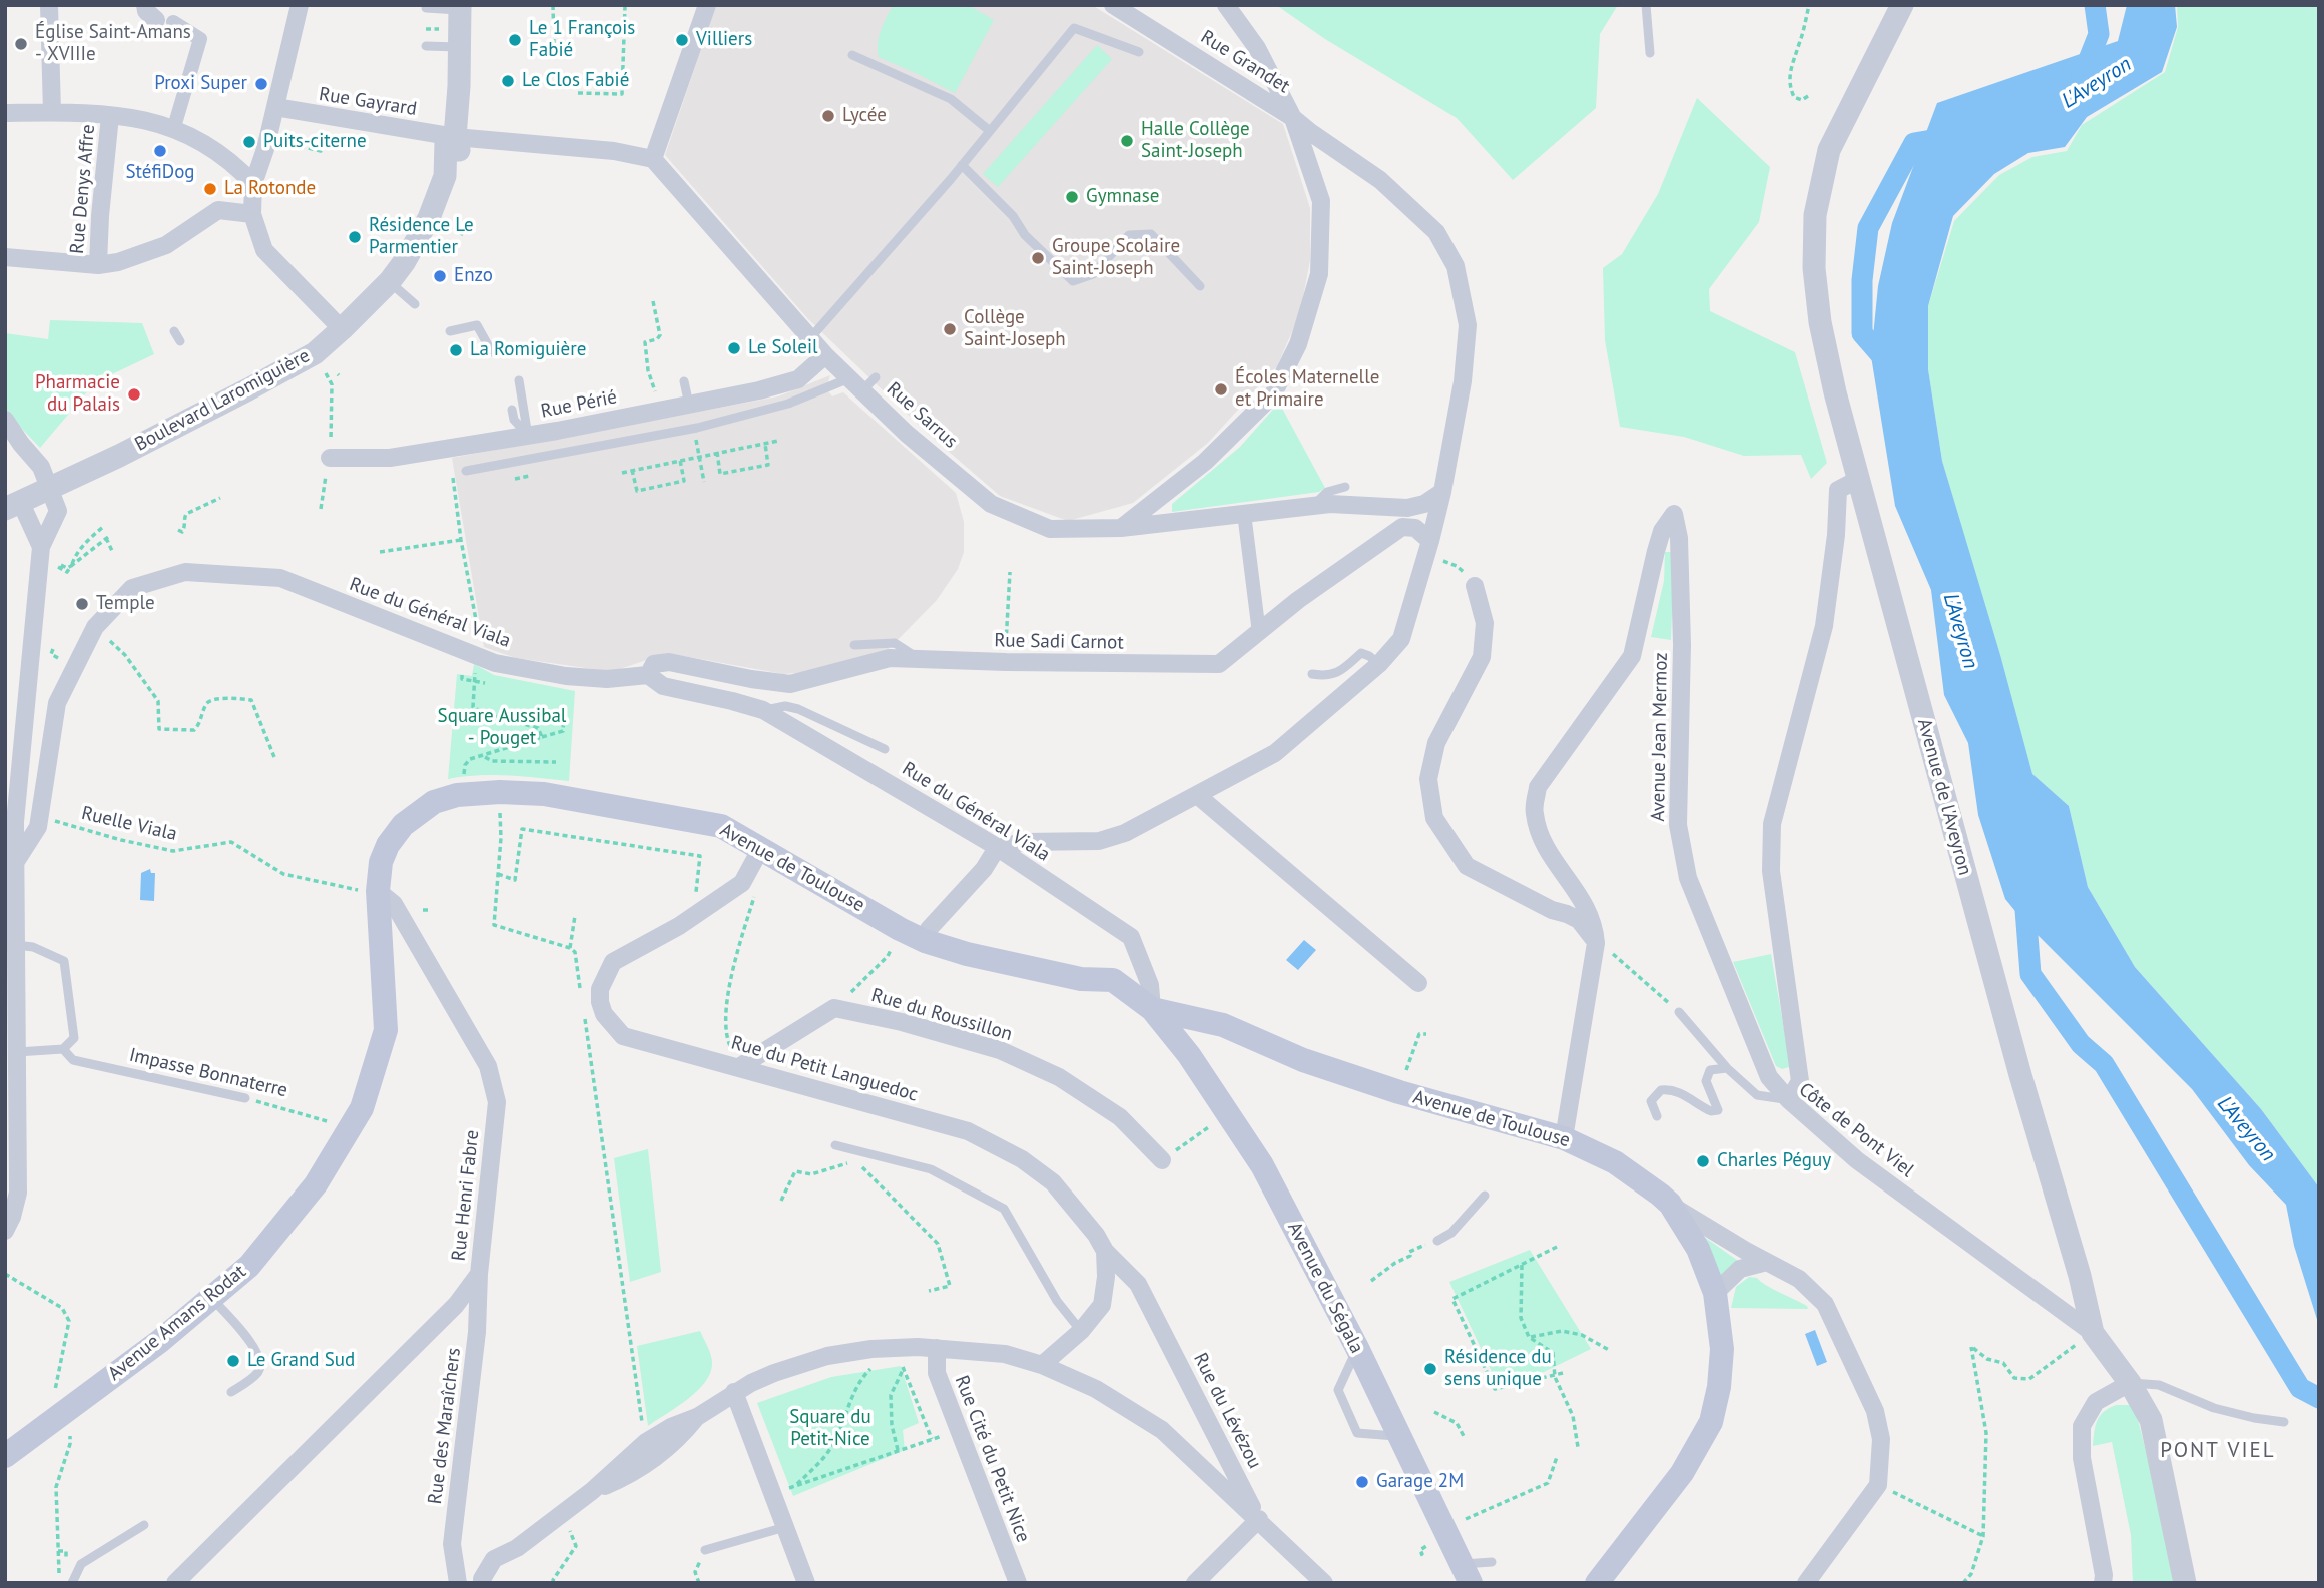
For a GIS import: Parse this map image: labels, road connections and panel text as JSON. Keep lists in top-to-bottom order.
{
  "streets": {
    "main road": ["Avenue de Toulouse", "Avenue du Ségala", "Avenue Amans Rodat"],
    "street": [
      "Rue Grandet",
      "Rue Gayrard",
      "Rue Denys Affre",
      "Boulevard Laromiguière",
      "Rue Périé",
      "Rue Sarrus",
      "Rue du Général Viala",
      "Rue Sadi Carnot",
      "Avenue Jean Mermoz",
      "Avenue de l'Aveyron",
      "Rue du Roussillon",
      "Rue du Petit Languedoc",
      "Côte de Pont Viel",
      "Rue Henri Fabre",
      "Rue du Lévézou",
      "Rue des Maraîchers",
      "Rue Cité du Petit Nice"
    ],
    "lane": ["Impasse Bonnaterre"],
    "path": ["Ruelle Viala"]
  },
  "crossings": [
    ["Rue Grandet", "Rue Sarrus"],
    ["Rue Gayrard", "Boulevard Laromiguière"],
    ["Rue Périé", "Rue Sarrus"],
    ["Rue du Général Viala", "Rue Sadi Carnot"],
    ["Rue du Général Viala", "Avenue de Toulouse"],
    ["Rue du Général Viala", "Avenue du Ségala"],
    ["Avenue Jean Mermoz", "Avenue de Toulouse"],
    ["Avenue Jean Mermoz", "Côte de Pont Viel"],
    ["Avenue de l'Aveyron", "Côte de Pont Viel"],
    ["Ruelle Viala", "Rue Henri Fabre"],
    ["Ruelle Viala", "Avenue Amans Rodat"],
    ["Avenue de Toulouse", "Rue du Petit Languedoc"],
    ["Avenue de Toulouse", "Avenue du Ségala"],
    ["Avenue de Toulouse", "Avenue Amans Rodat"],
    ["Rue du Roussillon", "Rue du Petit Languedoc"],
    ["Rue du Petit Languedoc", "Rue du Lévézou"],
    ["Impasse Bonnaterre", "Avenue Amans Rodat"],
    ["Rue Henri Fabre", "Avenue Amans Rodat"],
    ["Rue Henri Fabre", "Rue des Maraîchers"]
  ],
  "districts": ["PONT VIEL"],
  "water": ["L'Aveyron"],
  "parks": ["Square Aussibal - Pouget", "Square du Petit-Nice"],
  "places": [
    "Le 1 François Fabié",
    "Villiers",
    "Église Saint-Amans - XVIIIe",
    "Le Clos Fabié",
    "Proxi Super",
    "Lycée",
    "Halle Collège Saint-Joseph",
    "Puits-citerne",
    "StéfiDog",
    "La Rotonde",
    "Gymnase",
    "Résidence Le Parmentier",
    "Groupe Scolaire Saint-Joseph",
    "Enzo",
    "Collège Saint-Joseph",
    "Le Soleil",
    "La Romiguière",
    "Écoles Maternelle et Primaire",
    "Pharmacie du Palais",
    "Temple",
    "Charles Péguy",
    "Le Grand Sud",
    "Résidence du sens unique",
    "Garage 2M"
  ]
}
